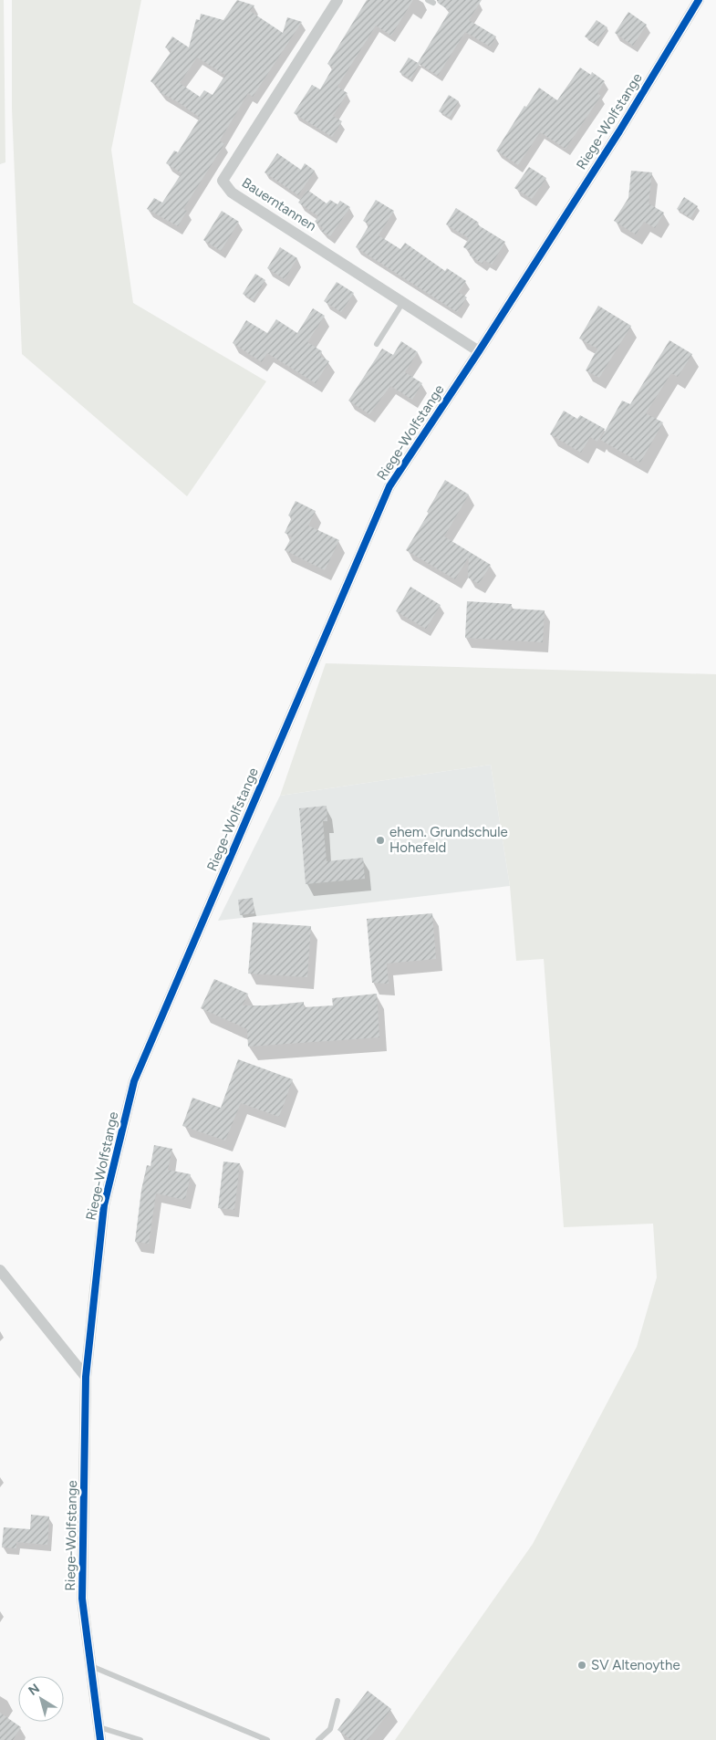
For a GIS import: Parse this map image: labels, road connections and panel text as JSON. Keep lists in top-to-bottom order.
{
  "streets": {
    "street": ["Riege-Wolfstange", "Bauerntannen"]
  },
  "crossings": [
    ["Riege-Wolfstange", "Bauerntannen"]
  ],
  "places": ["ehem. Grundschule Hohefeld", "SV Altenoythe"],
  "north": "top left"
}
